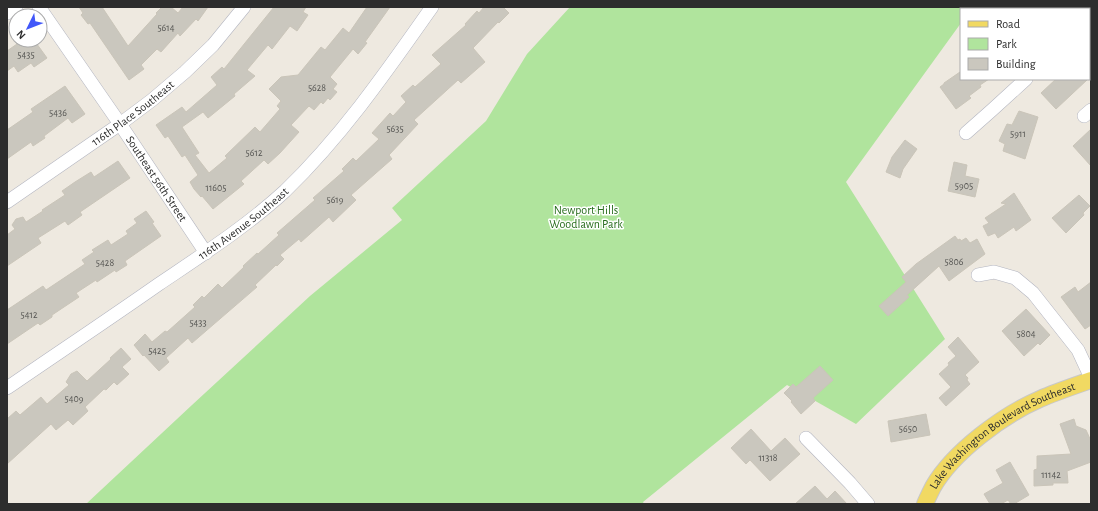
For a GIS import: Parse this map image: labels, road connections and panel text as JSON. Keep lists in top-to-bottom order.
{
  "streets": {
    "main road": ["Lake Washington Boulevard Southeast"],
    "street": ["116th Place Southeast", "Southeast 56th Street", "116th Avenue Southeast"]
  },
  "crossings": [
    ["116th Place Southeast", "Southeast 56th Street"],
    ["Southeast 56th Street", "116th Avenue Southeast"]
  ],
  "parks": ["Newport Hills Woodlawn Park"],
  "house_numbers": [
    "5614",
    "5435",
    "5628",
    "5436",
    "5635",
    "5911",
    "5612",
    "5905",
    "11605",
    "5619",
    "5806",
    "5428",
    "5412",
    "5433",
    "5804",
    "5425",
    "5409",
    "5650",
    "11318",
    "11142"
  ],
  "legend": ["Road", "Park", "Building"],
  "north": "bottom left"
}
